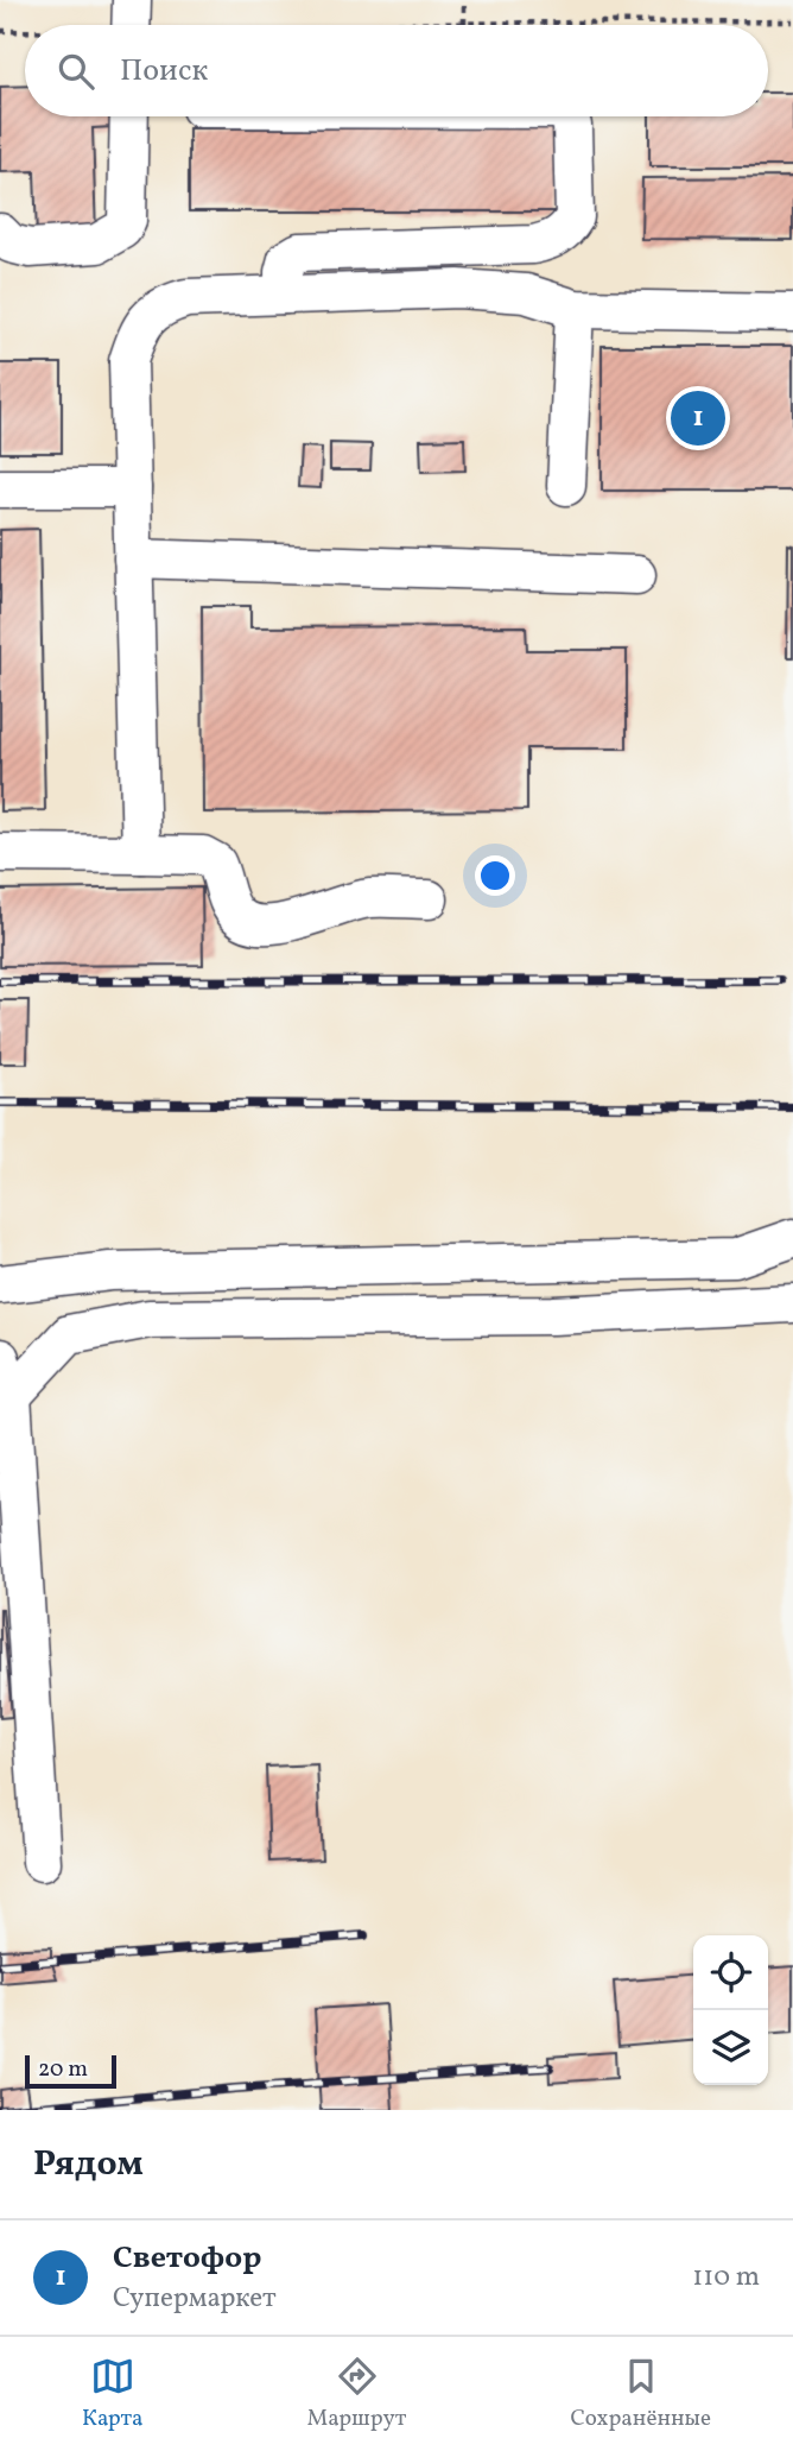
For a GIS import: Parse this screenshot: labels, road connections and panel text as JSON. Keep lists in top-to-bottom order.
{
  "scale_bar": "20 m",
  "page": {
    "search": "Поиск",
    "pins": "1",
    "scale": "20 m",
    "heading": "Рядом",
    "list": [
      {
        "mark": "1",
        "name": "Светофор",
        "note": "Супермаркет",
        "value": "110 m"
      }
    ],
    "nav": ["Карта", "Маршрут", "Сохранённые"]
  }
}
